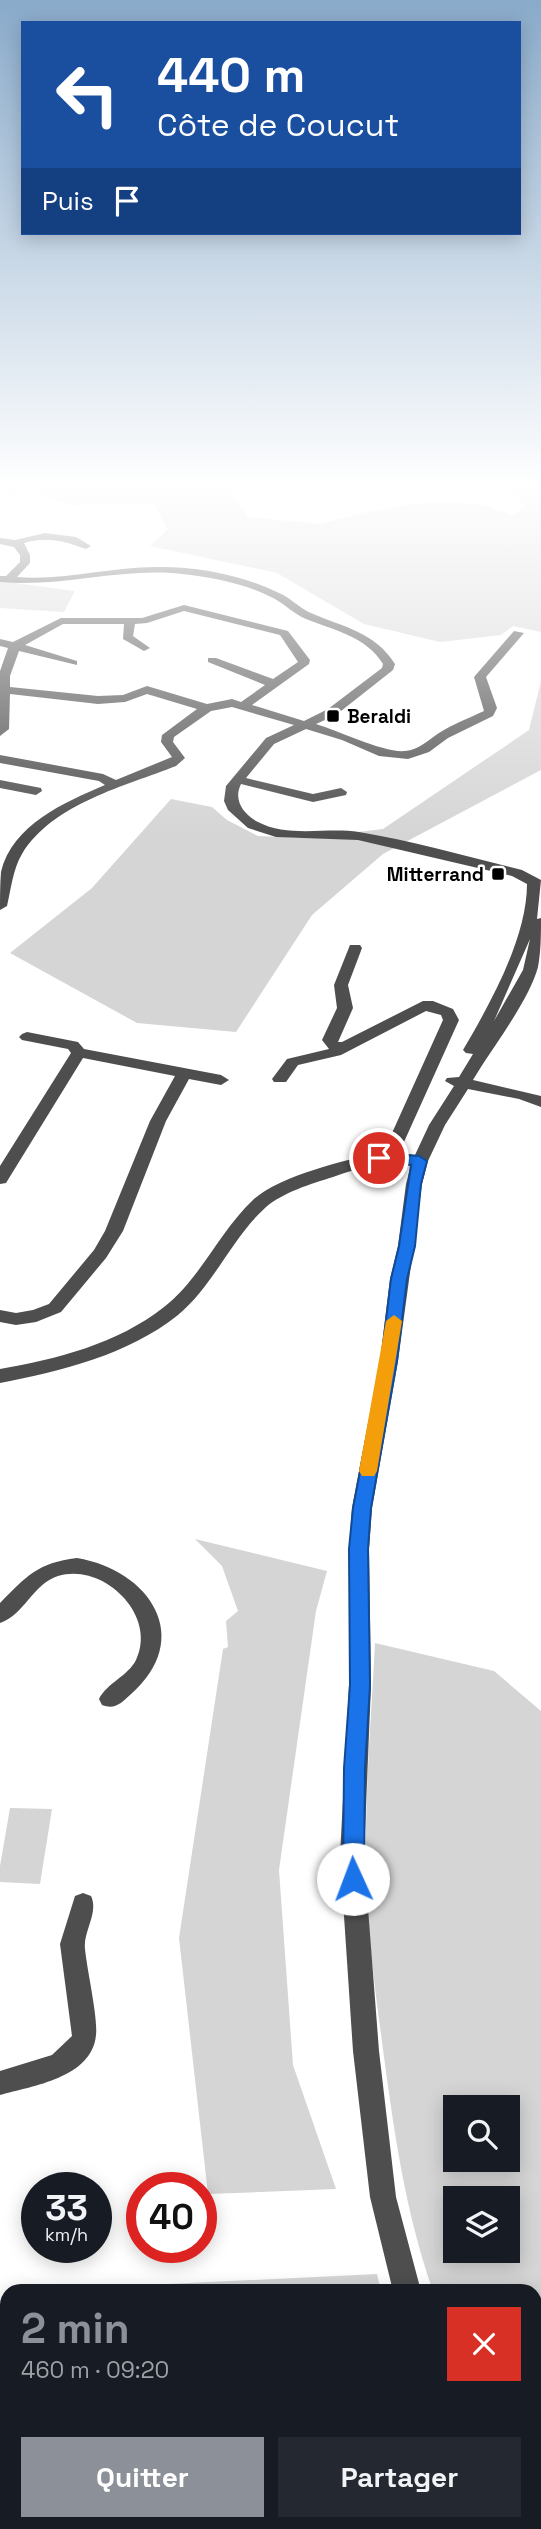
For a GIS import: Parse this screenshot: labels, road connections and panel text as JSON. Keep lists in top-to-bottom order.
{
  "places": {
    "transit": ["Beraldi", "Mitterrand"]
  },
  "page": {
    "turn": ["440 m", "Côte de Coucut"],
    "then": "Puis",
    "speed": "33 km/h",
    "limit": "40",
    "heading": ["2 min", "460 m · 09:20"],
    "buttons": ["Quitter", "Partager"]
  }
}
